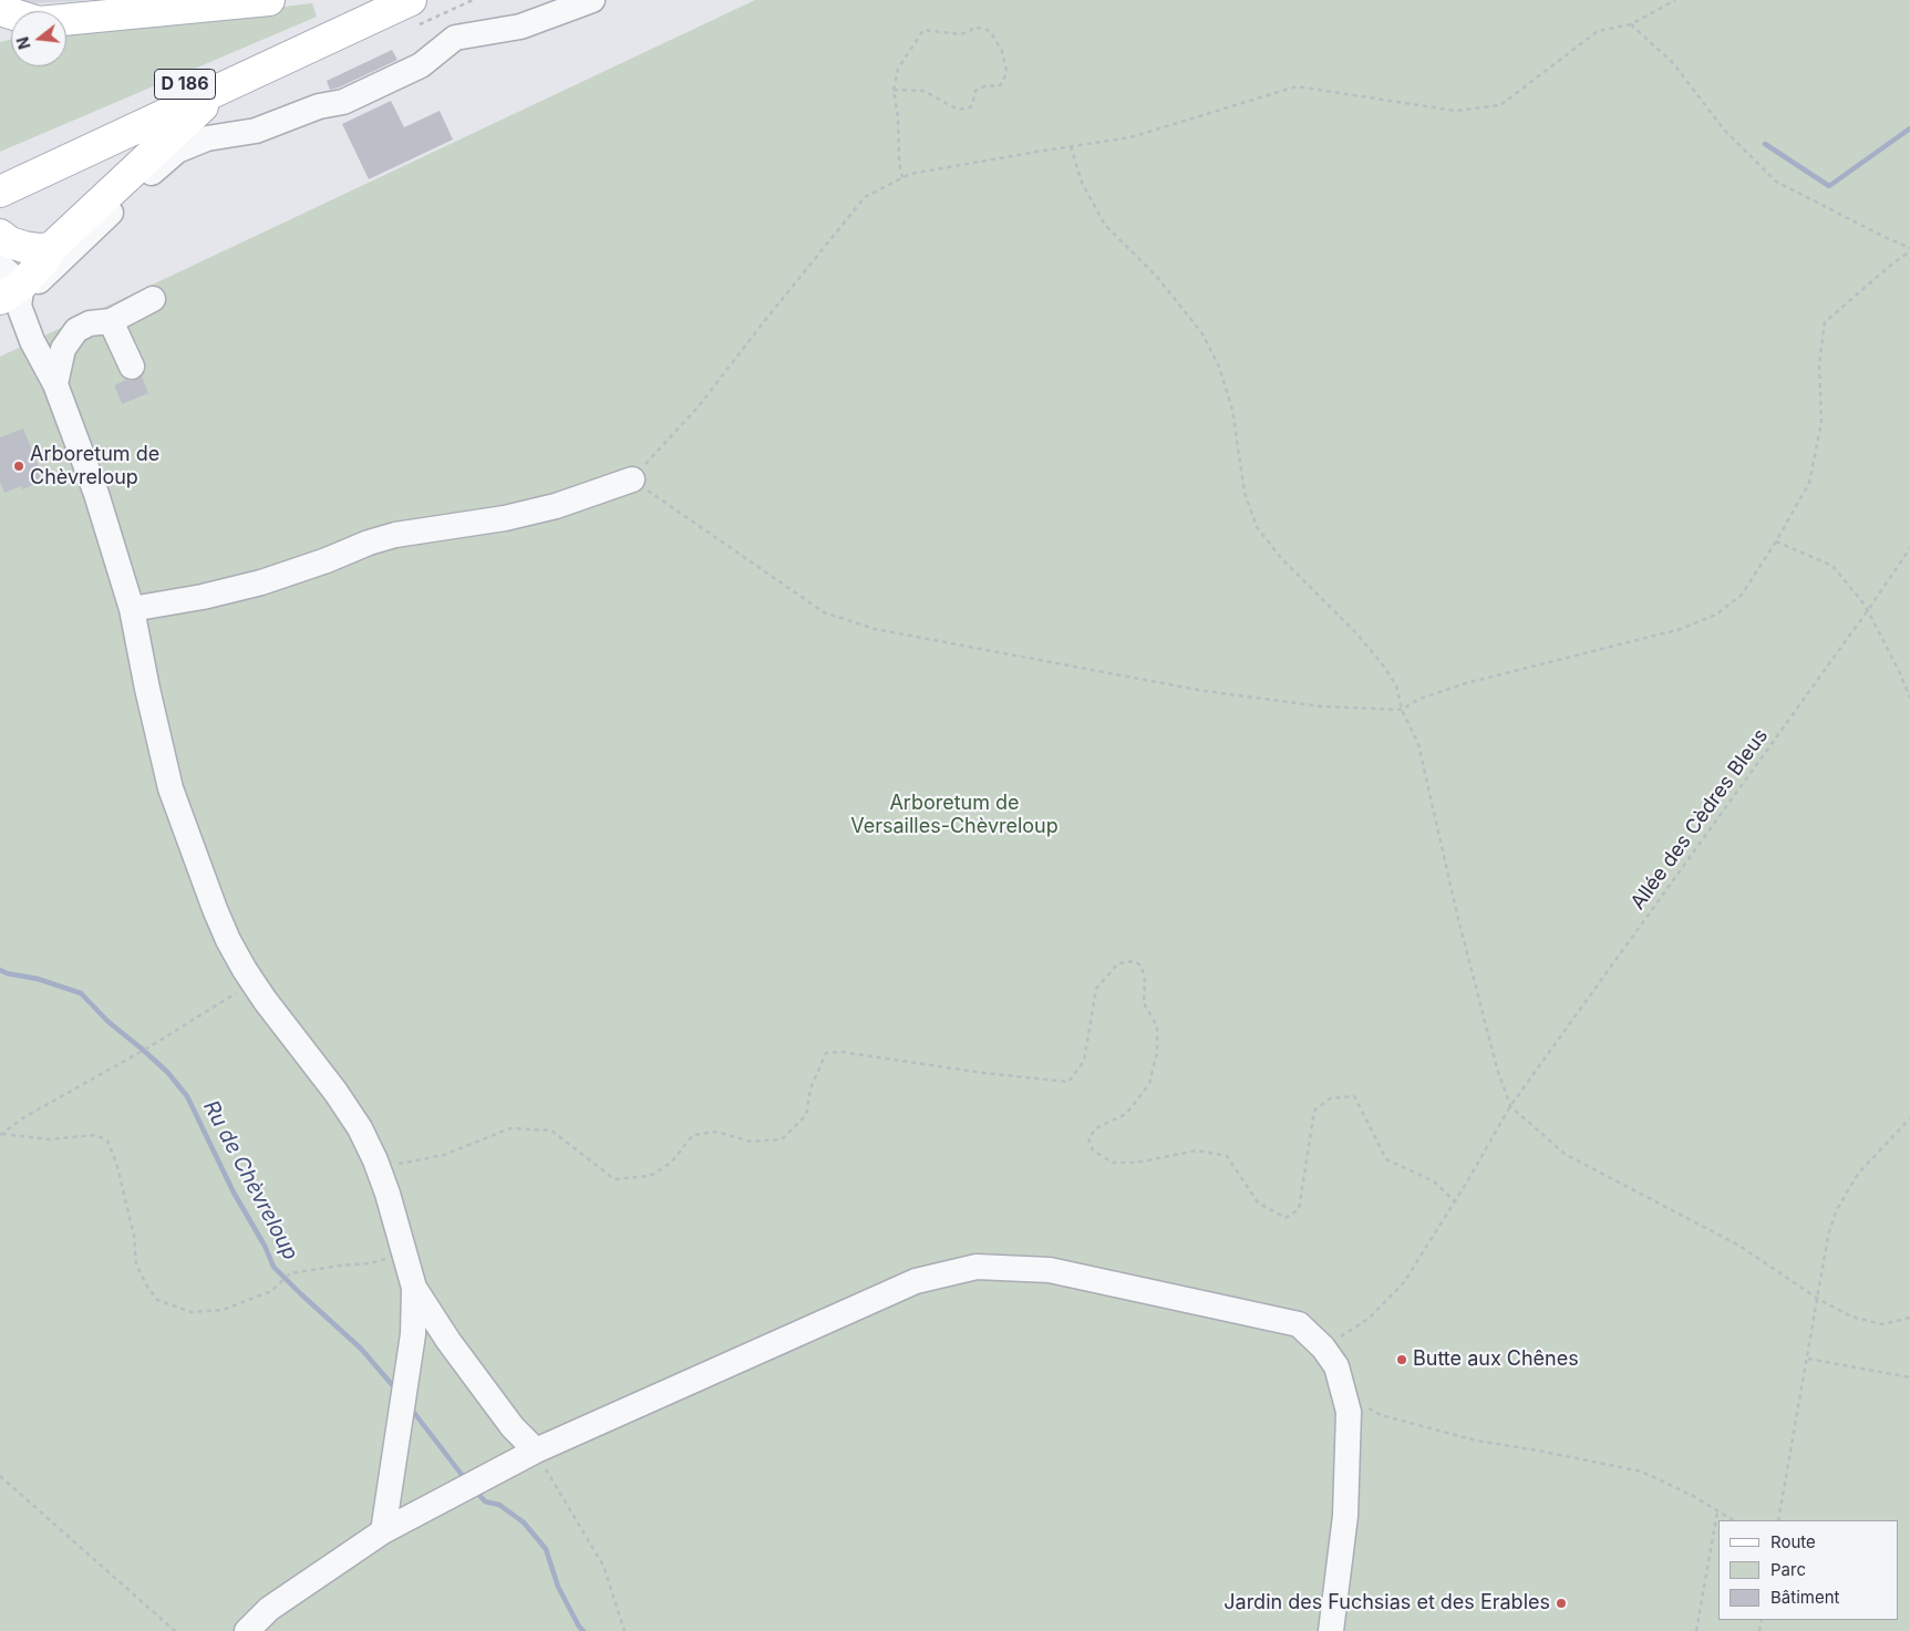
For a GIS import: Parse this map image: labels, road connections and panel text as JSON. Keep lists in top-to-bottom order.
{
  "streets": {
    "main road": ["D 186"],
    "path": ["Allée des Cèdres Bleus"]
  },
  "water": ["Ru de Chèvreloup"],
  "parks": ["Arboretum de Versailles-Chèvreloup"],
  "places": ["Arboretum de Chèvreloup", "Butte aux Chênes", "Jardin des Fuchsias et des Erables"],
  "legend": ["Route", "Parc", "Bâtiment"],
  "north": "left"
}
